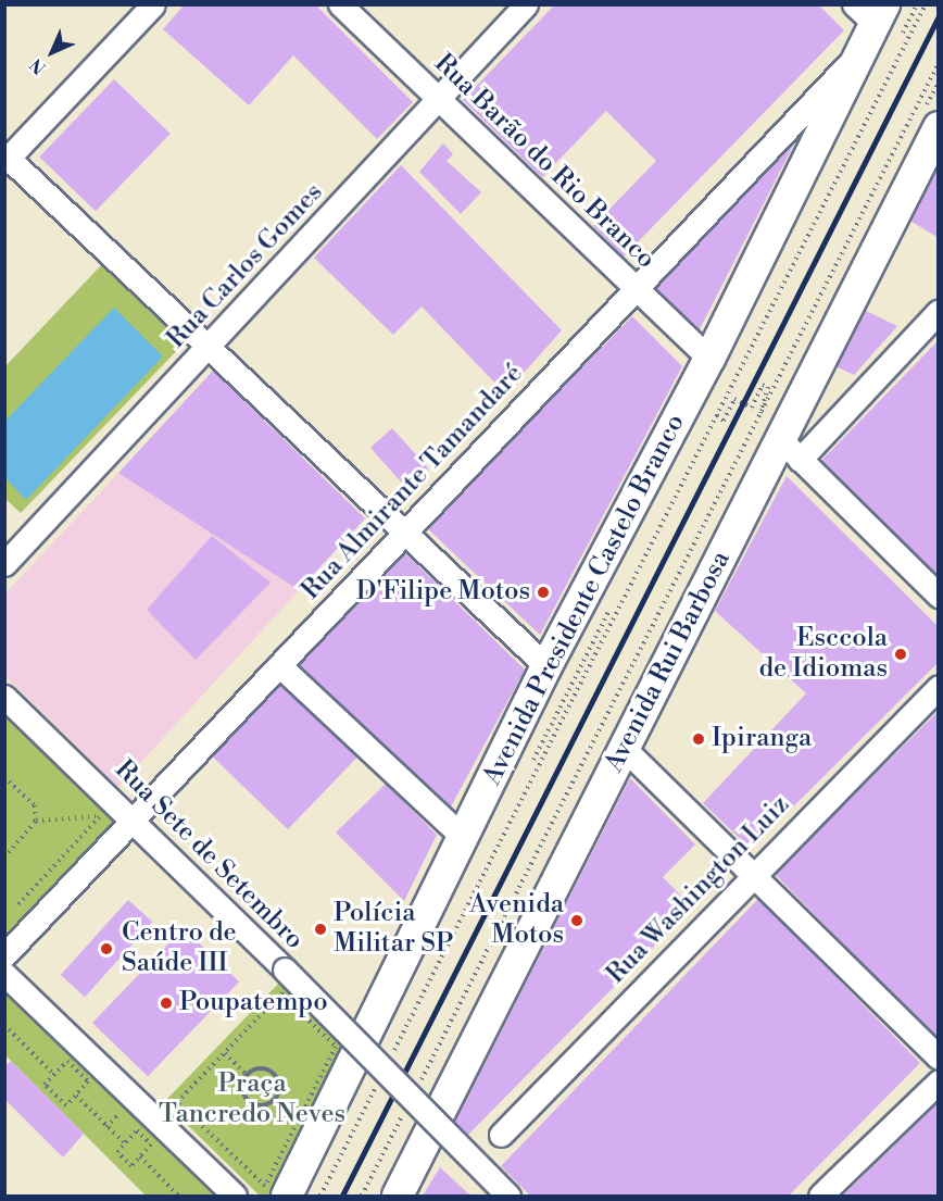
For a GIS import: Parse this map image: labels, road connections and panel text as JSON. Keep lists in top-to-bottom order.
{
  "streets": {
    "main road": ["Avenida Presidente Castelo Branco", "Avenida Rui Barbosa"],
    "street": [
      "Rua Barão do Rio Branco",
      "Rua Carlos Gomes",
      "Rua Almirante Tamandaré",
      "Rua Sete de Setembro",
      "Rua Washington Luiz"
    ]
  },
  "crossings": [
    ["Rua Barão do Rio Branco", "Rua Carlos Gomes"],
    ["Rua Barão do Rio Branco", "Rua Almirante Tamandaré"],
    ["Rua Barão do Rio Branco", "Avenida Presidente Castelo Branco"],
    ["Rua Almirante Tamandaré", "Avenida Presidente Castelo Branco"],
    ["Rua Almirante Tamandaré", "Rua Sete de Setembro"]
  ],
  "parks": ["Praça Tancredo Neves"],
  "places": [
    "D'Filipe Motos",
    "Esccola de Idiomas",
    "Ipiranga",
    "Avenida Motos",
    "Polícia Militar SP",
    "Centro de Saúde III",
    "Poupatempo"
  ],
  "north": "bottom left"
}
